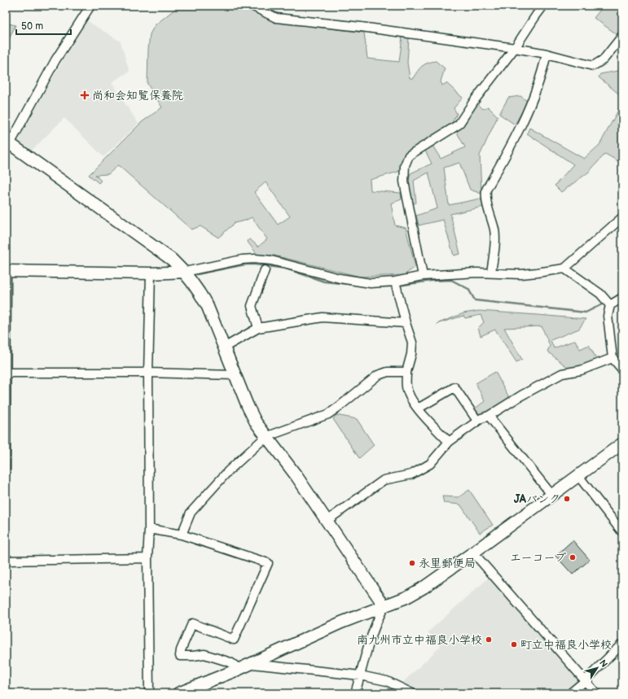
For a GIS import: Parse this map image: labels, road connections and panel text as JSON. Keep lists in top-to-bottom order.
{
  "places": {
    "health": ["尚和会知覧保養院"],
    "other": [
      "JAバンク",
      "エーコープ",
      "永里郵便局",
      "南九州市立中福良小学校",
      "町立中福良小学校"
    ]
  },
  "scale_bar": "50 m",
  "north": "top right"
}
